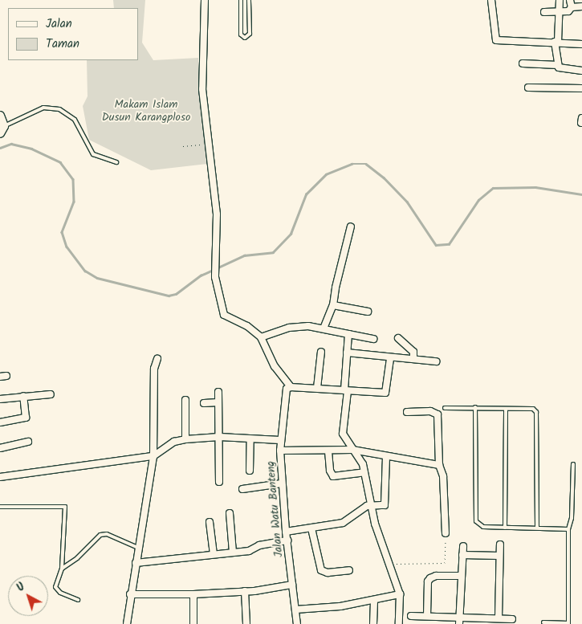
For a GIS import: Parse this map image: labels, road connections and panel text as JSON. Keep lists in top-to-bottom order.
{
  "streets": {
    "street": ["Jalan Watu Banteng"]
  },
  "parks": ["Makam Islam Dusun Karangploso"],
  "legend": ["Jalan", "Taman"],
  "north": "top left"
}
